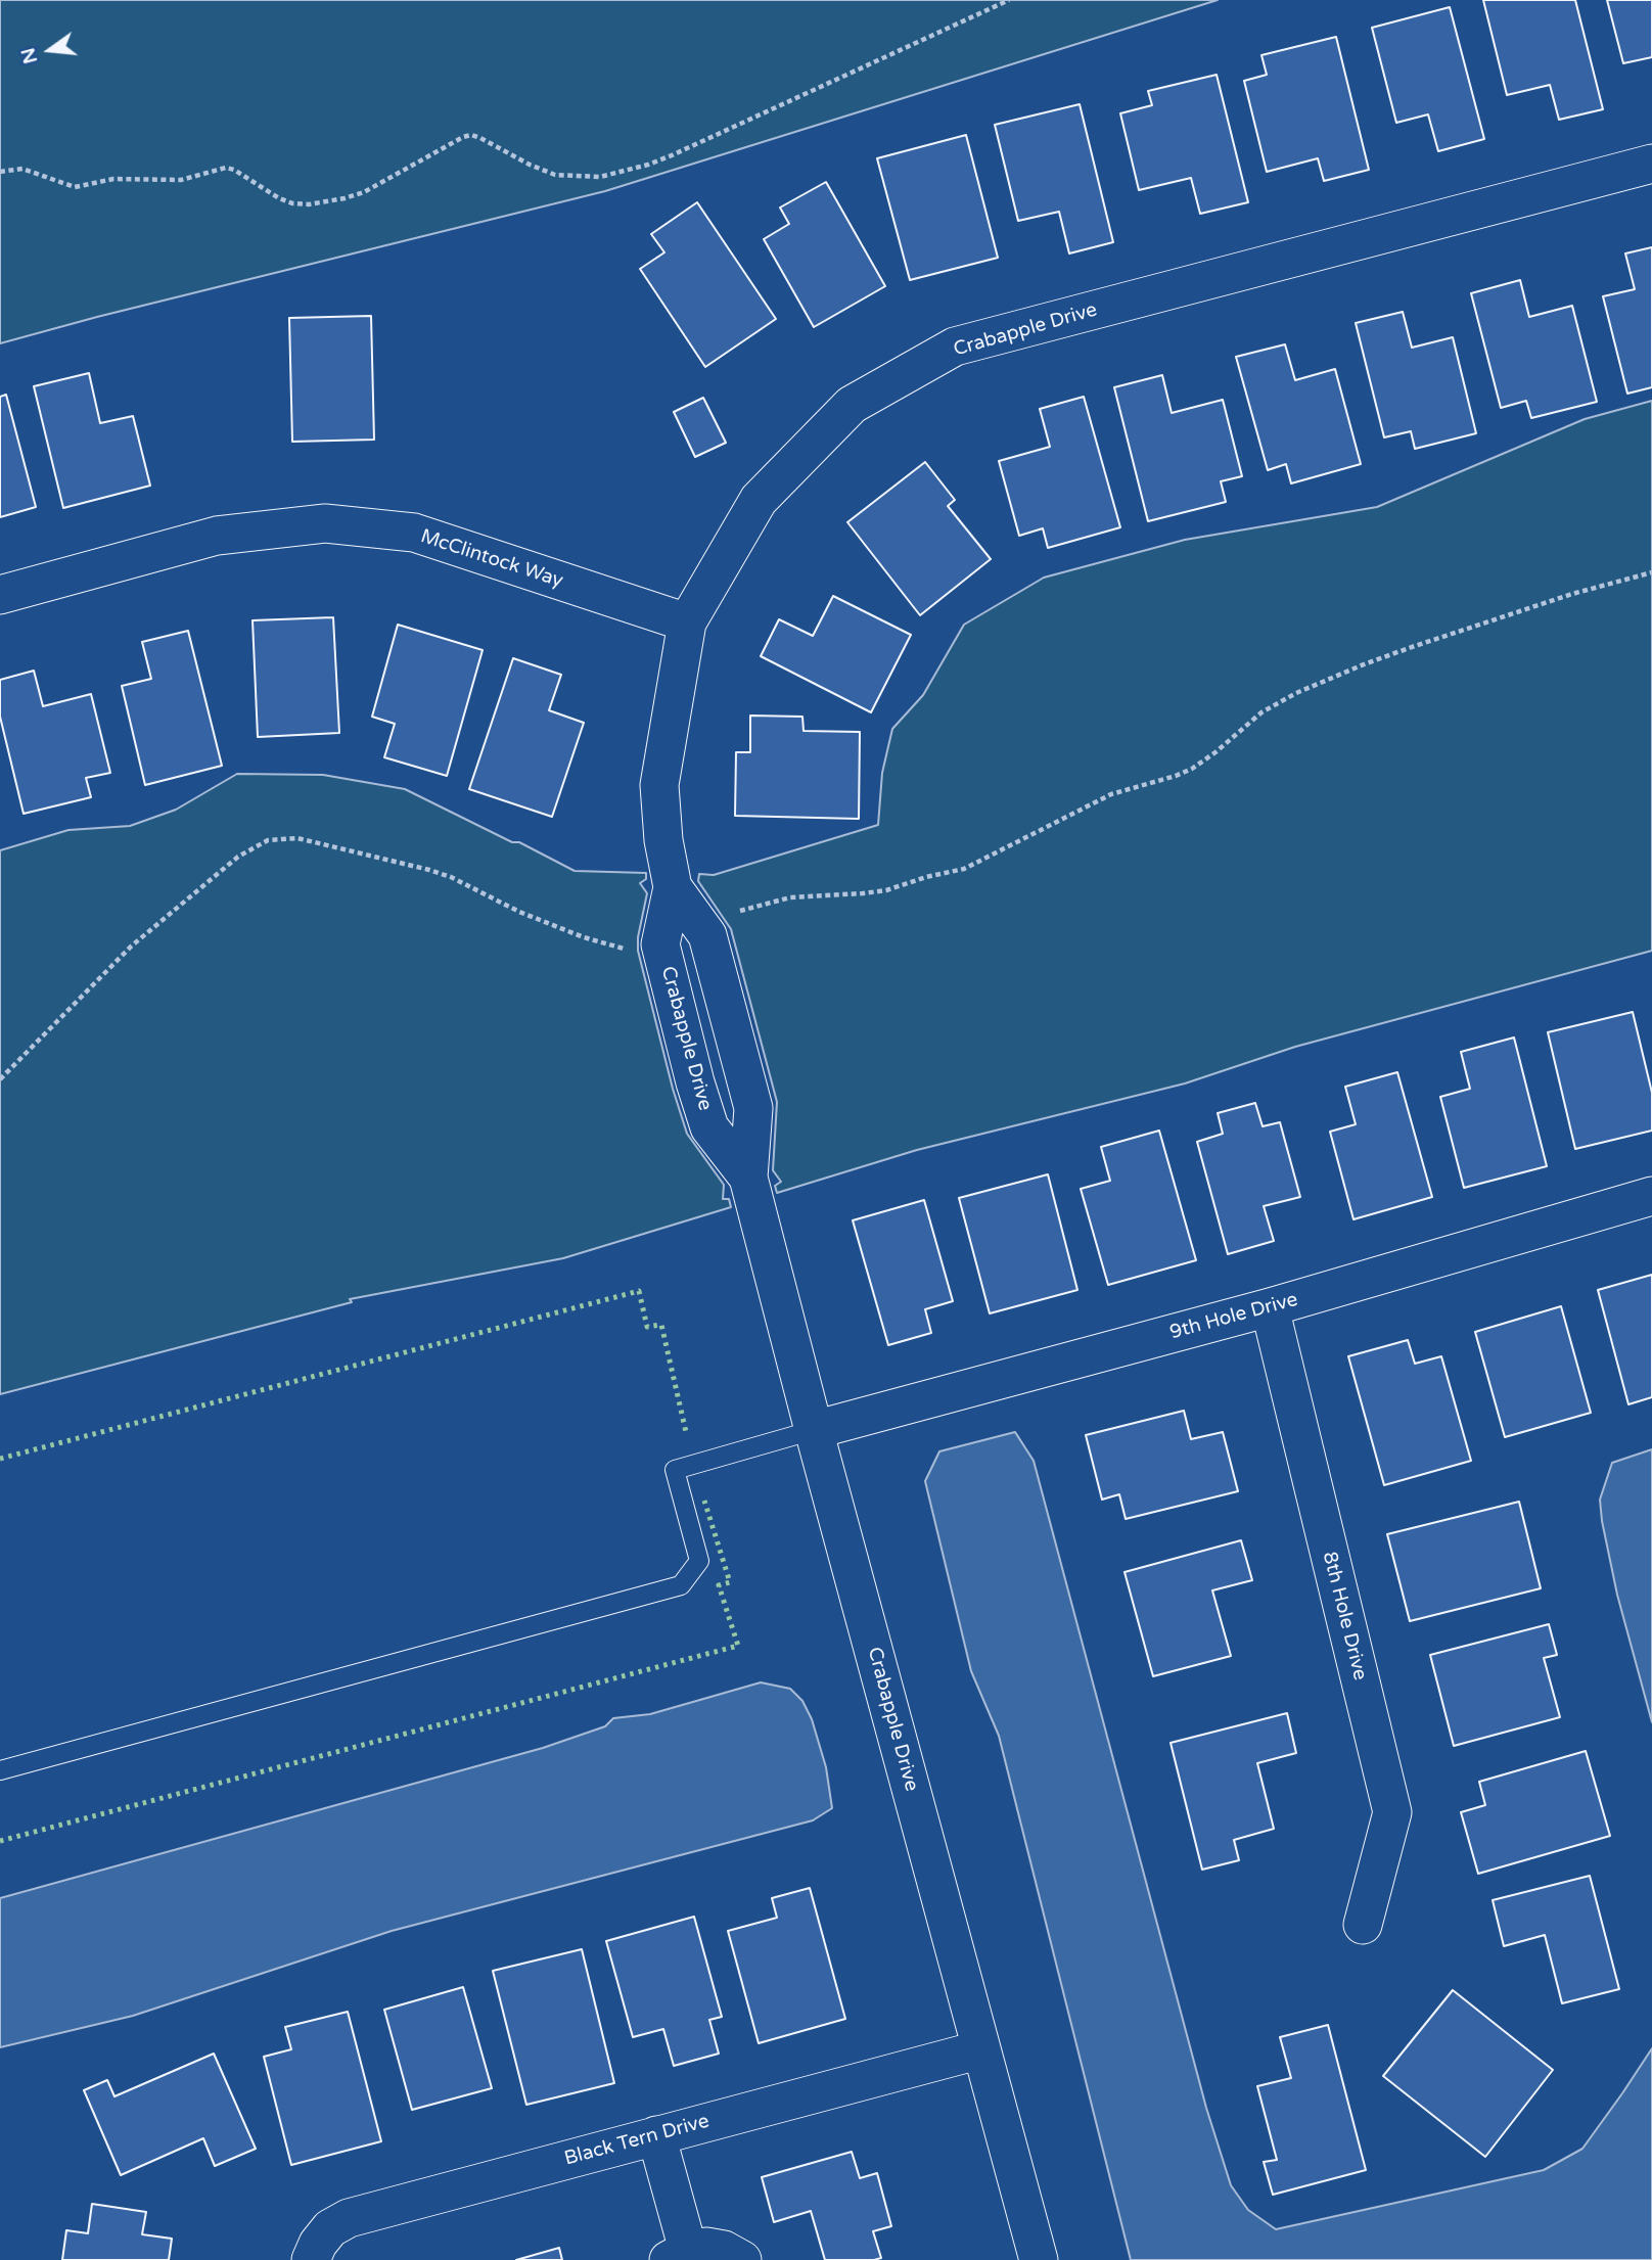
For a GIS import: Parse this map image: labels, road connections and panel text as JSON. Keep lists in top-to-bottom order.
{
  "streets": {
    "street": [
      "Crabapple Drive",
      "McClintock Way",
      "9th Hole Drive",
      "8th Hole Drive",
      "Black Tern Drive"
    ]
  },
  "crossings": [
    ["Crabapple Drive", "McClintock Way"],
    ["Crabapple Drive", "9th Hole Drive"],
    ["Crabapple Drive", "Black Tern Drive"],
    ["9th Hole Drive", "8th Hole Drive"]
  ],
  "north": "left"
}
